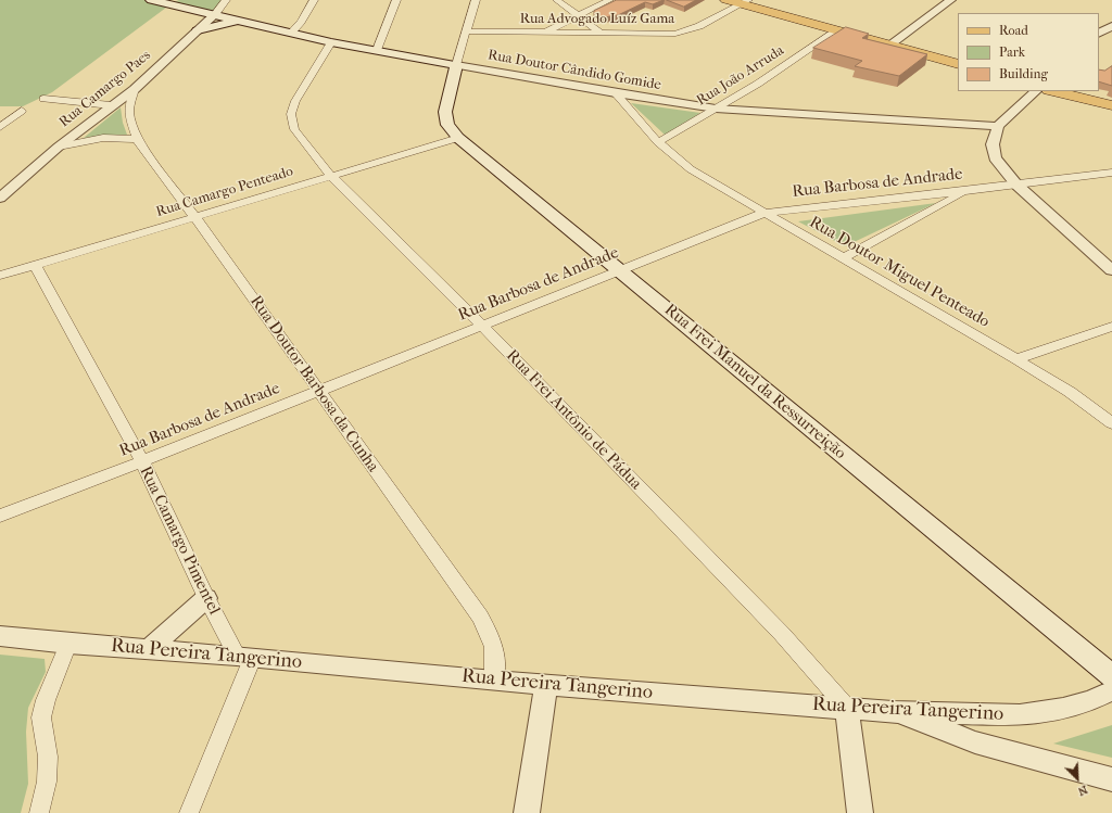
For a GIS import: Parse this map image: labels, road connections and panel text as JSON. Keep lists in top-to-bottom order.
{
  "streets": {
    "main road": ["Rua Doutor Cândido Gomide", "Rua Frei Manuel da Ressurreição"],
    "street": [
      "Rua Advogado Luíz Gama",
      "Rua João Arruda",
      "Rua Camargo Paes",
      "Rua Barbosa de Andrade",
      "Rua Camargo Penteado",
      "Rua Doutor Miguel Penteado",
      "Rua Doutor Barbosa da Cunha",
      "Rua Frei Antônio de Pádua",
      "Rua Camargo Pimentel",
      "Rua Pereira Tangerino"
    ]
  },
  "crossings": [
    ["Rua Doutor Cândido Gomide", "Rua João Arruda"],
    ["Rua Doutor Cândido Gomide", "Rua Camargo Paes"],
    ["Rua Doutor Cândido Gomide", "Rua Doutor Miguel Penteado"],
    ["Rua Doutor Cândido Gomide", "Rua Frei Manuel da Ressurreição"],
    ["Rua Doutor Cândido Gomide", "Rua Frei Antônio de Pádua"],
    ["Rua João Arruda", "Rua Doutor Miguel Penteado"],
    ["Rua Camargo Paes", "Rua Doutor Barbosa da Cunha"],
    ["Rua Barbosa de Andrade", "Rua Doutor Miguel Penteado"],
    ["Rua Barbosa de Andrade", "Rua Frei Manuel da Ressurreição"],
    ["Rua Barbosa de Andrade", "Rua Doutor Barbosa da Cunha"],
    ["Rua Barbosa de Andrade", "Rua Frei Antônio de Pádua"],
    ["Rua Barbosa de Andrade", "Rua Camargo Pimentel"],
    ["Rua Camargo Penteado", "Rua Frei Manuel da Ressurreição"],
    ["Rua Camargo Penteado", "Rua Doutor Barbosa da Cunha"],
    ["Rua Camargo Penteado", "Rua Frei Antônio de Pádua"],
    ["Rua Camargo Penteado", "Rua Camargo Pimentel"],
    ["Rua Doutor Barbosa da Cunha", "Rua Pereira Tangerino"],
    ["Rua Frei Antônio de Pádua", "Rua Pereira Tangerino"],
    ["Rua Camargo Pimentel", "Rua Pereira Tangerino"]
  ],
  "legend": ["Road", "Park", "Building"],
  "north": "bottom right"
}
